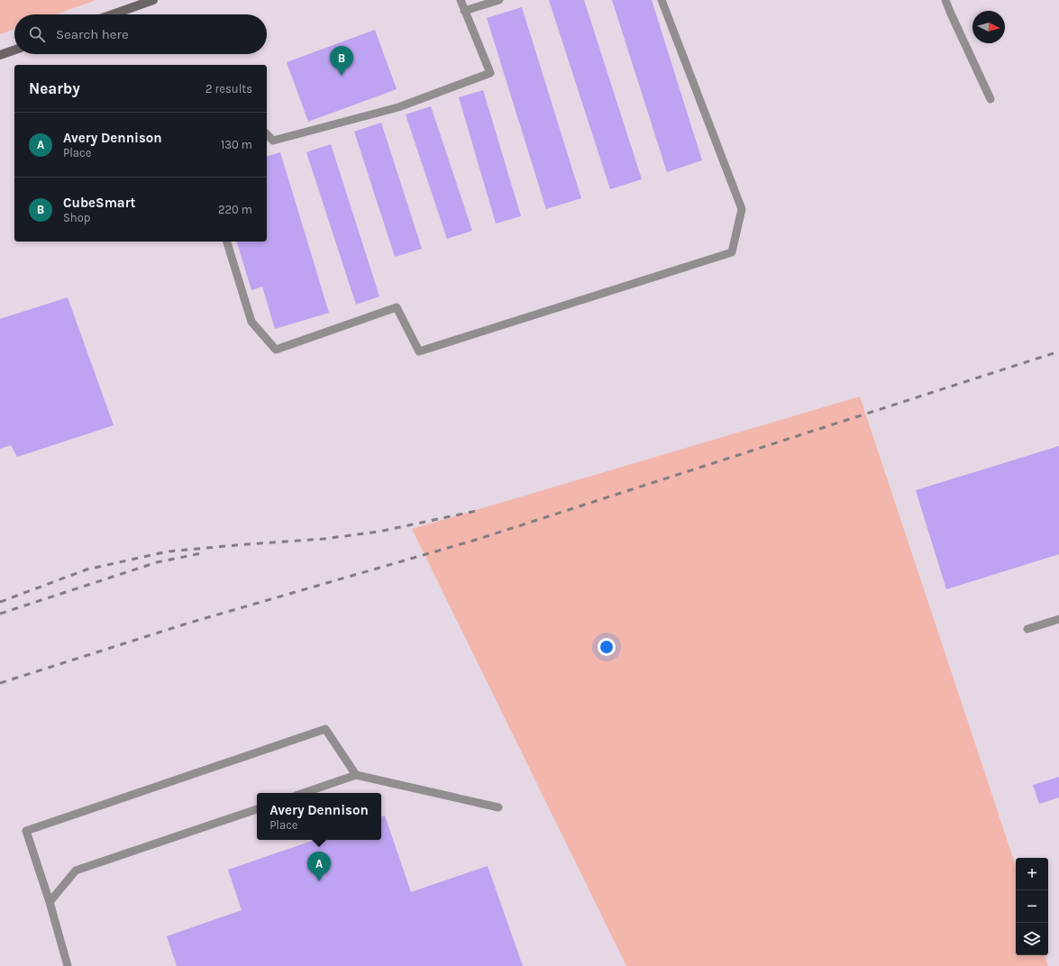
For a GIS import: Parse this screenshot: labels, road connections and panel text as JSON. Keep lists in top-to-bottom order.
{
  "north": "right",
  "page": {
    "search": "Search here",
    "pins": ["B", "A"],
    "heading": ["Nearby", "2 results"],
    "list": [
      {
        "mark": "A",
        "name": "Avery Dennison",
        "note": "Place",
        "value": "130 m"
      },
      {
        "mark": "B",
        "name": "CubeSmart",
        "note": "Shop",
        "value": "220 m"
      }
    ],
    "popup": ["Avery Dennison", "Place"],
    "map_buttons": ["+", "−"]
  }
}
